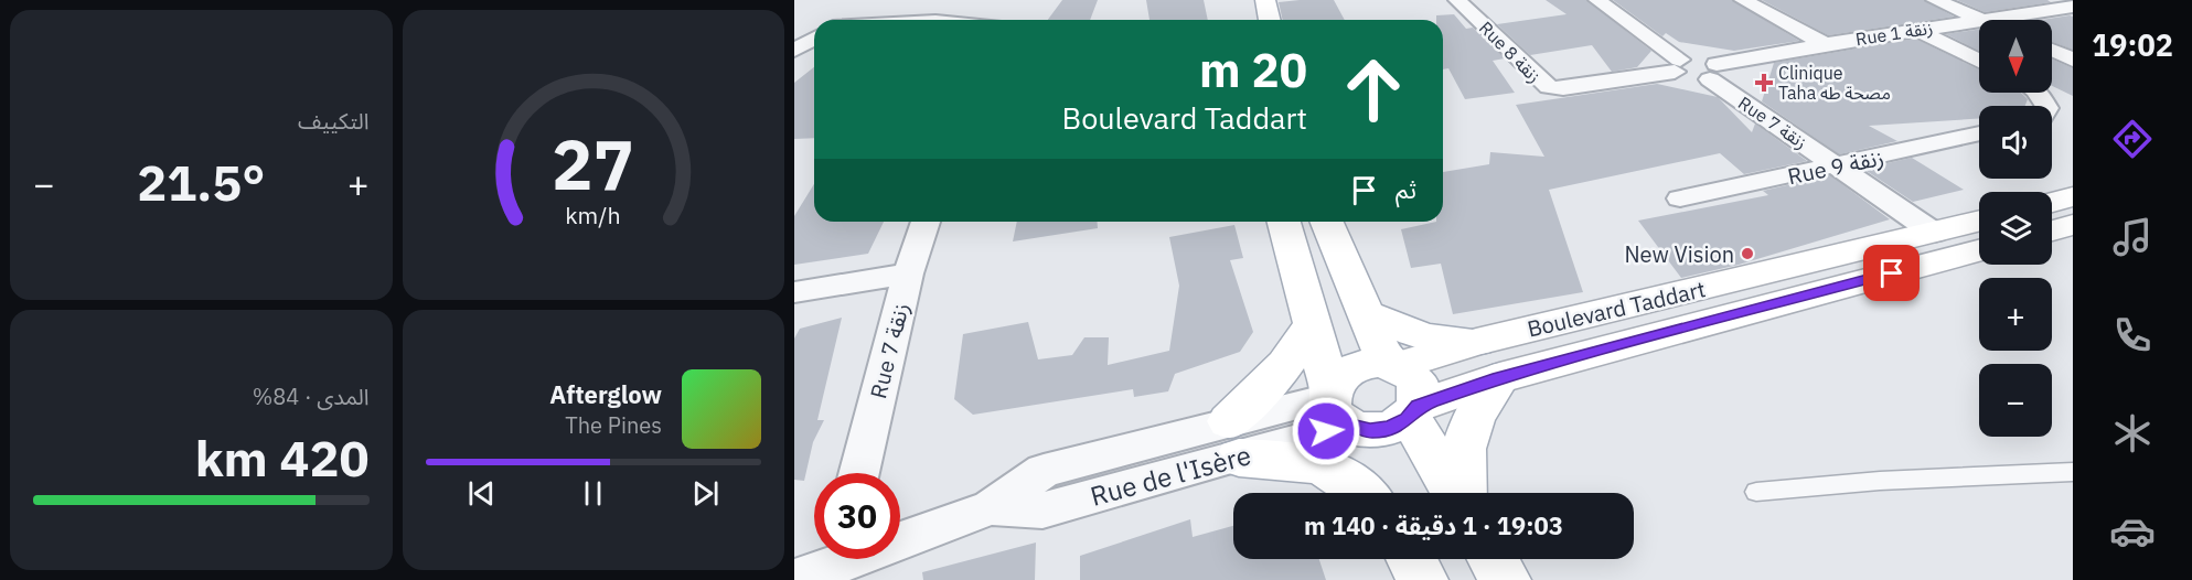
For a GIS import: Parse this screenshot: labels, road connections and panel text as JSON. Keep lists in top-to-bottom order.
{
  "streets": {
    "main road": ["Boulevard Taddart"],
    "street": [
      "Rue 1 زنقة",
      "Rue 8 زنقة",
      "Rue 7 زنقة",
      "Rue 9 زنقة",
      "Rue de l'Isère"
    ]
  },
  "crossings": [
    ["Rue 1 زنقة", "Rue 7 زنقة"],
    ["Rue 7 زنقة", "Rue 9 زنقة"],
    ["Rue 7 زنقة", "Boulevard Taddart"],
    ["Boulevard Taddart", "Rue de l'Isère"]
  ],
  "places": {
    "health": ["Clinique Taha مصحة طه"],
    "other": ["New Vision"]
  },
  "north": "bottom",
  "page": {
    "tabs": "19:02",
    "tile": [
      "التكييف",
      ["المدى · 84%", "420 km"]
    ],
    "map_buttons": ["+", "−"],
    "turn": ["20 m", "Boulevard Taddart"],
    "heat": ["−", "21.5°", "+"],
    "then": "ثم",
    "song": ["Afterglow", "The Pines"],
    "limit": "30",
    "trip": "19:03 · 1 دقيقة · 140 m",
    "gauge": ["27", "km/h"]
  }
}
